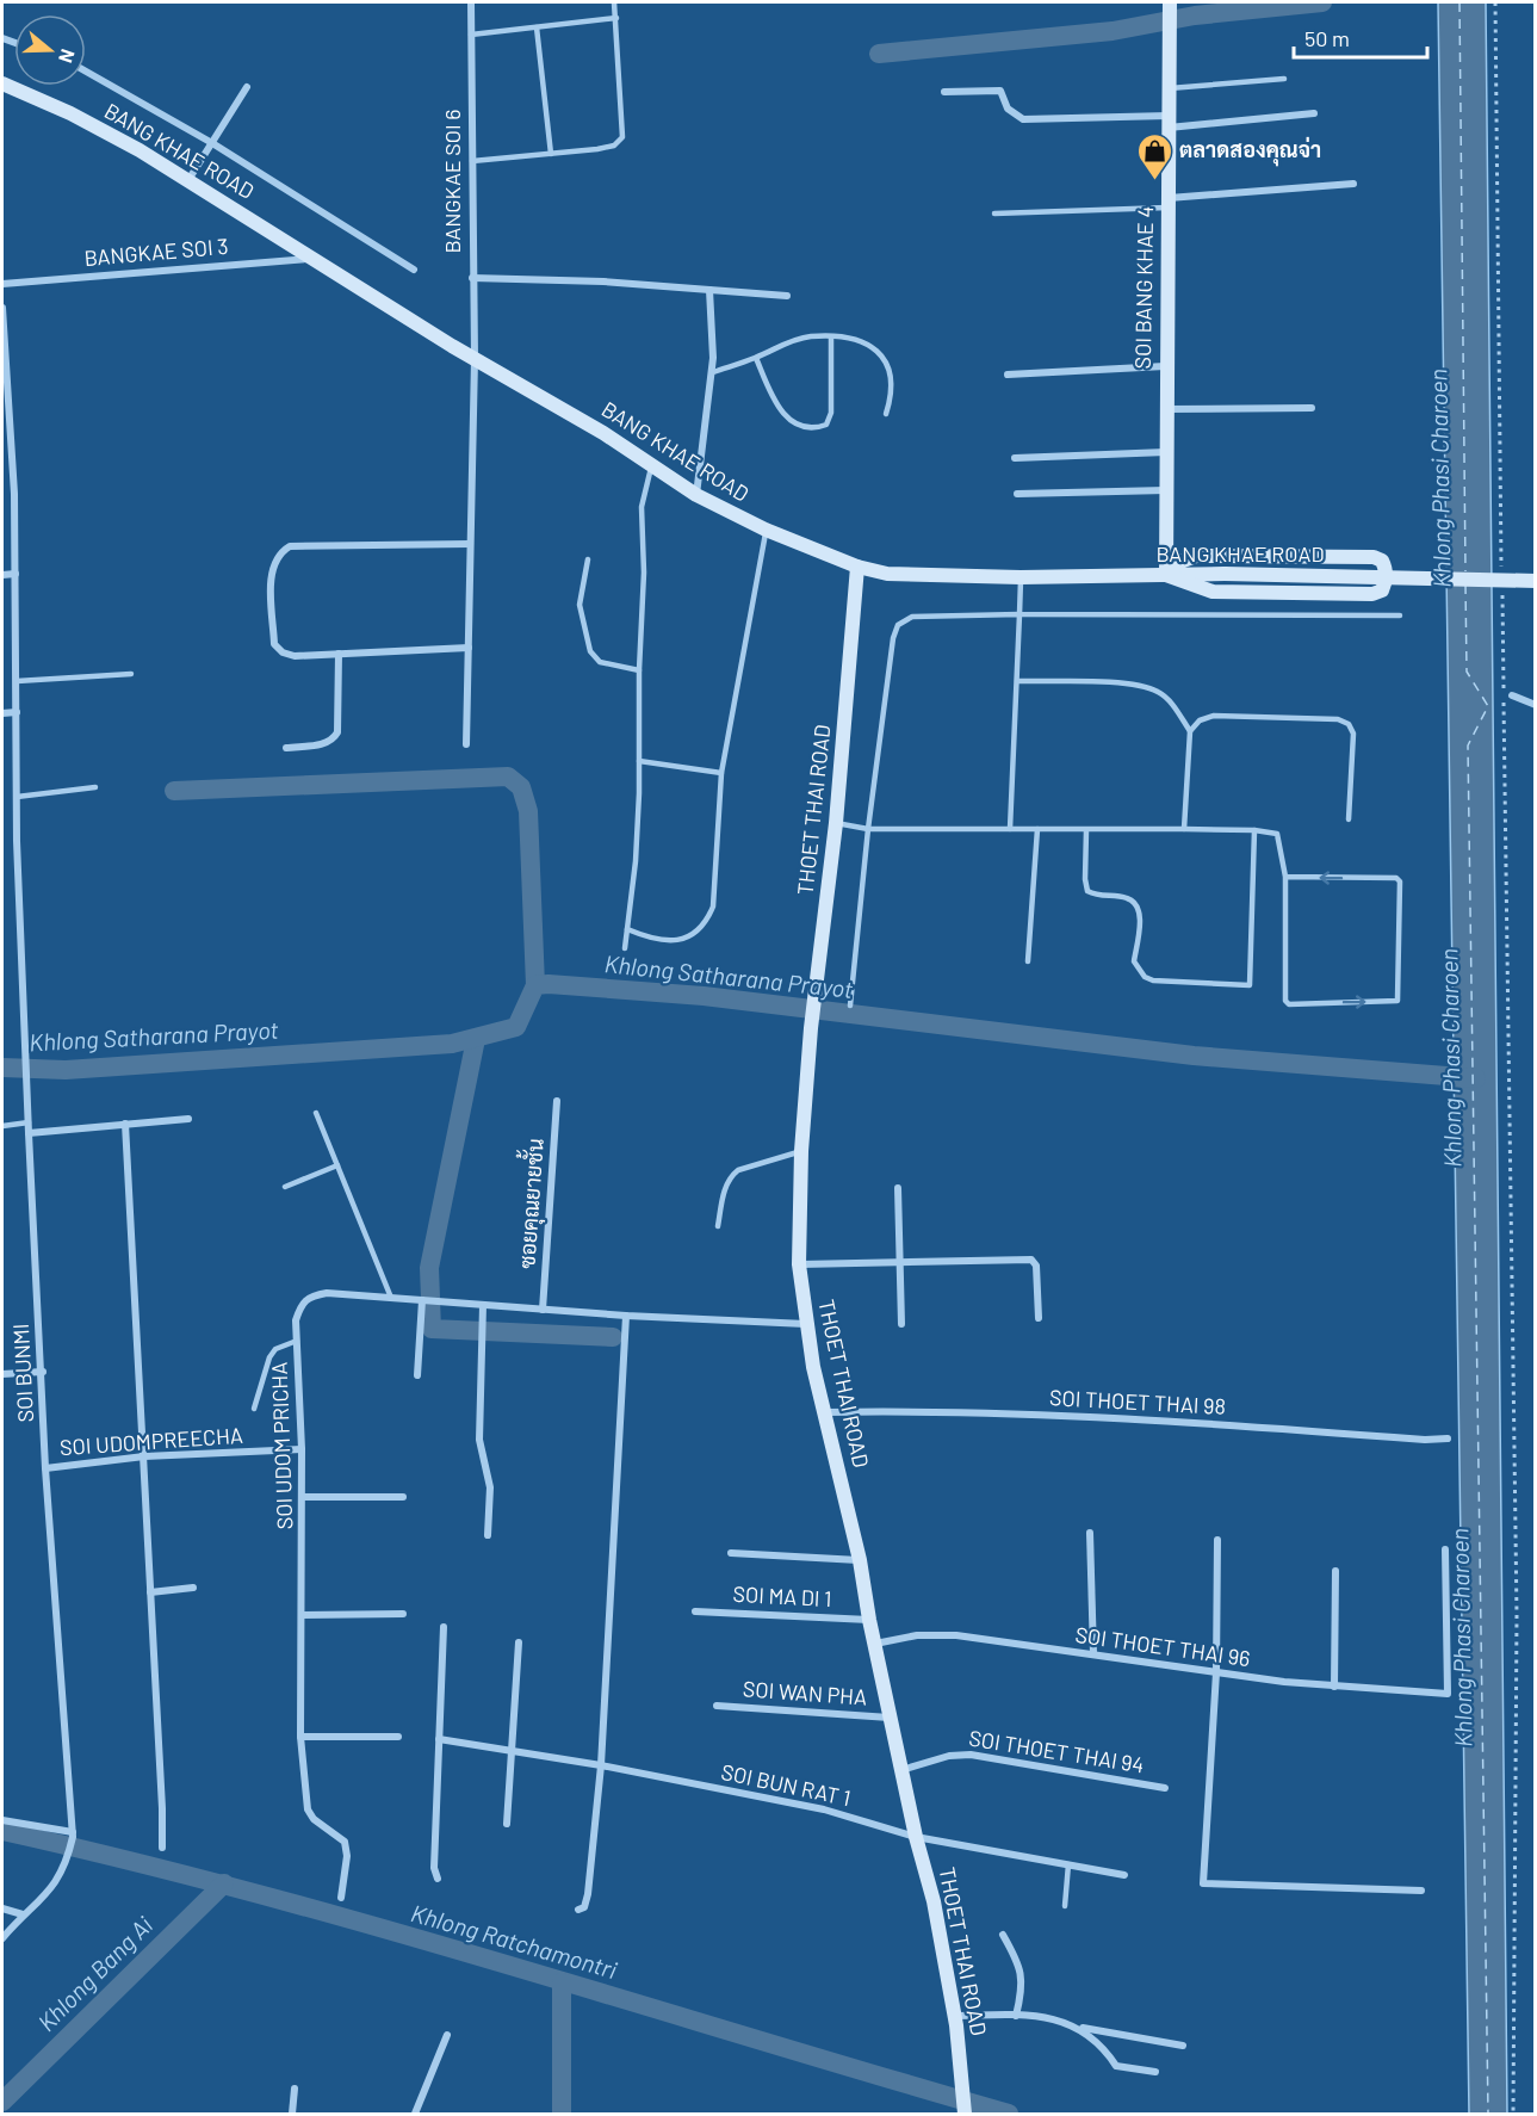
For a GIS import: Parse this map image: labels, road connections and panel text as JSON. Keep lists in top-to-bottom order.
{
  "streets": {
    "main road": ["BANG KHAE ROAD", "SOI BANG KHAE 4", "THOET THAI ROAD"],
    "street": [
      "BANGKAE SOI 6",
      "BANGKAE SOI 3",
      "ซอยคุณยายชั้น",
      "SOI BUNMI",
      "SOI THOET THAI 98",
      "SOI UDOMPREECHA",
      "SOI UDOM PRICHA",
      "SOI MA DI 1",
      "SOI THOET THAI 96",
      "SOI WAN PHA",
      "SOI THOET THAI 94",
      "SOI BUN RAT 1"
    ]
  },
  "crossings": [
    ["BANG KHAE ROAD", "BANGKAE SOI 6"],
    ["BANG KHAE ROAD", "BANGKAE SOI 3"],
    ["BANG KHAE ROAD", "SOI BANG KHAE 4"],
    ["BANG KHAE ROAD", "THOET THAI ROAD"],
    ["THOET THAI ROAD", "SOI THOET THAI 98"],
    ["THOET THAI ROAD", "SOI UDOM PRICHA"],
    ["THOET THAI ROAD", "SOI MA DI 1"],
    ["THOET THAI ROAD", "SOI THOET THAI 96"],
    ["THOET THAI ROAD", "SOI WAN PHA"],
    ["THOET THAI ROAD", "SOI THOET THAI 94"],
    ["THOET THAI ROAD", "SOI BUN RAT 1"],
    ["ซอยคุณยายชั้น", "SOI UDOM PRICHA"],
    ["SOI BUNMI", "SOI UDOMPREECHA"],
    ["SOI UDOMPREECHA", "SOI UDOM PRICHA"]
  ],
  "water": [
    "Khlong Phasi Charoen",
    "Khlong Satharana Prayot",
    "Khlong Ratchamontri",
    "Khlong Bang Ai"
  ],
  "places": {
    "shop": ["ตลาดสองคุณจ่า"]
  },
  "scale_bar": "50 m",
  "north": "right"
}
